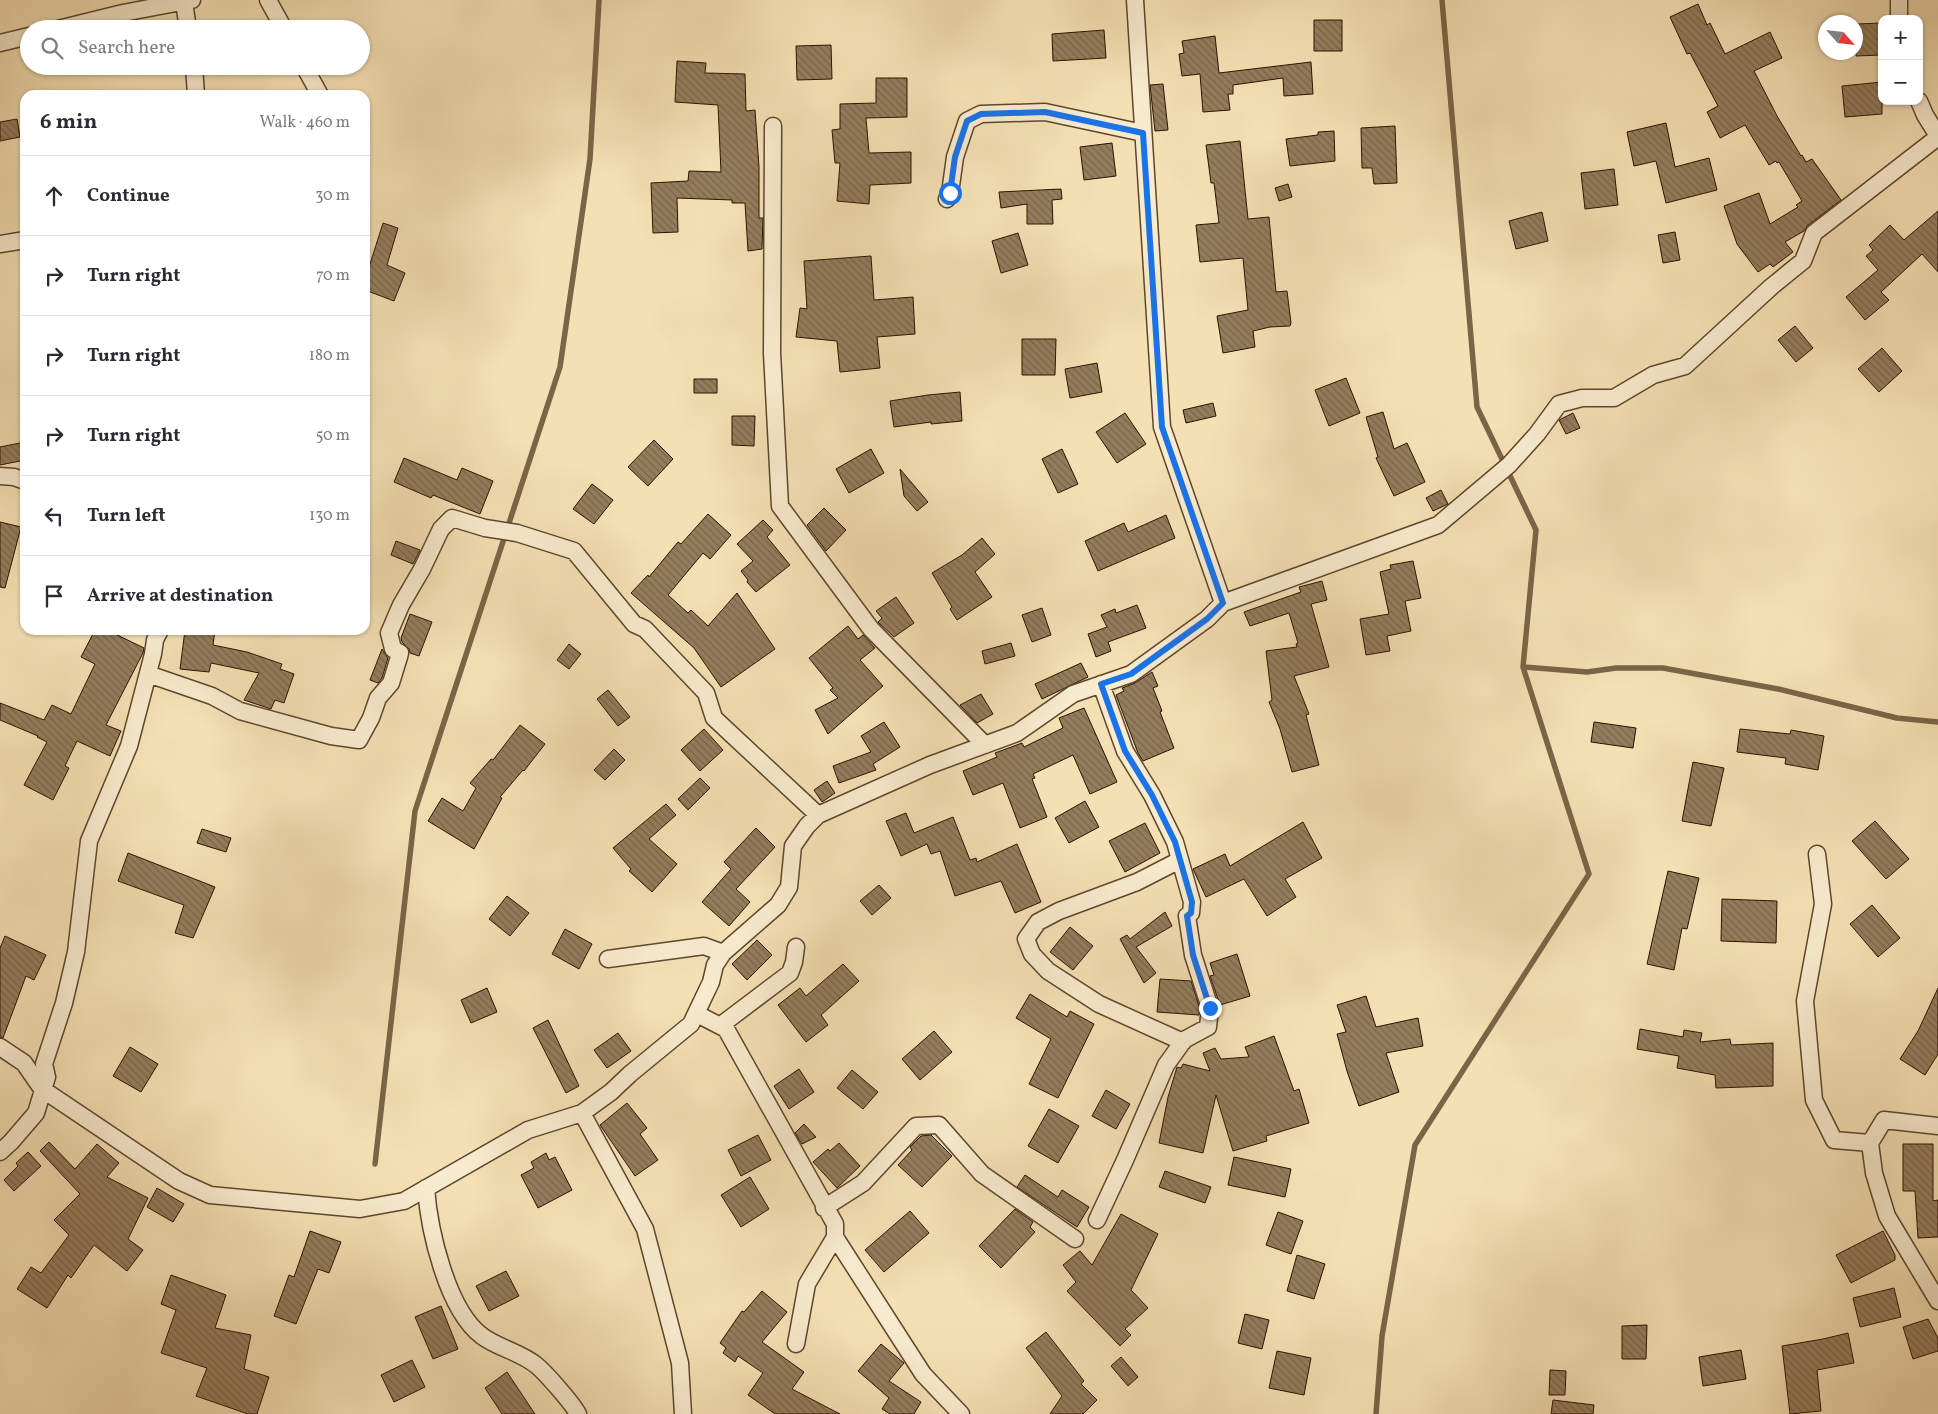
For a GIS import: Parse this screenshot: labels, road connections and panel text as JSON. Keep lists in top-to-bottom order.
{
  "north": "bottom right",
  "page": {
    "map_buttons": ["+", "−"],
    "search": "Search here",
    "heading": ["6 min", "Walk · 460 m"],
    "list": [
      ["Continue", "30 m"],
      ["Turn right", "70 m"],
      ["Turn right", "180 m"],
      ["Turn right", "50 m"],
      ["Turn left", "130 m"],
      "Arrive at destination"
    ]
  }
}
